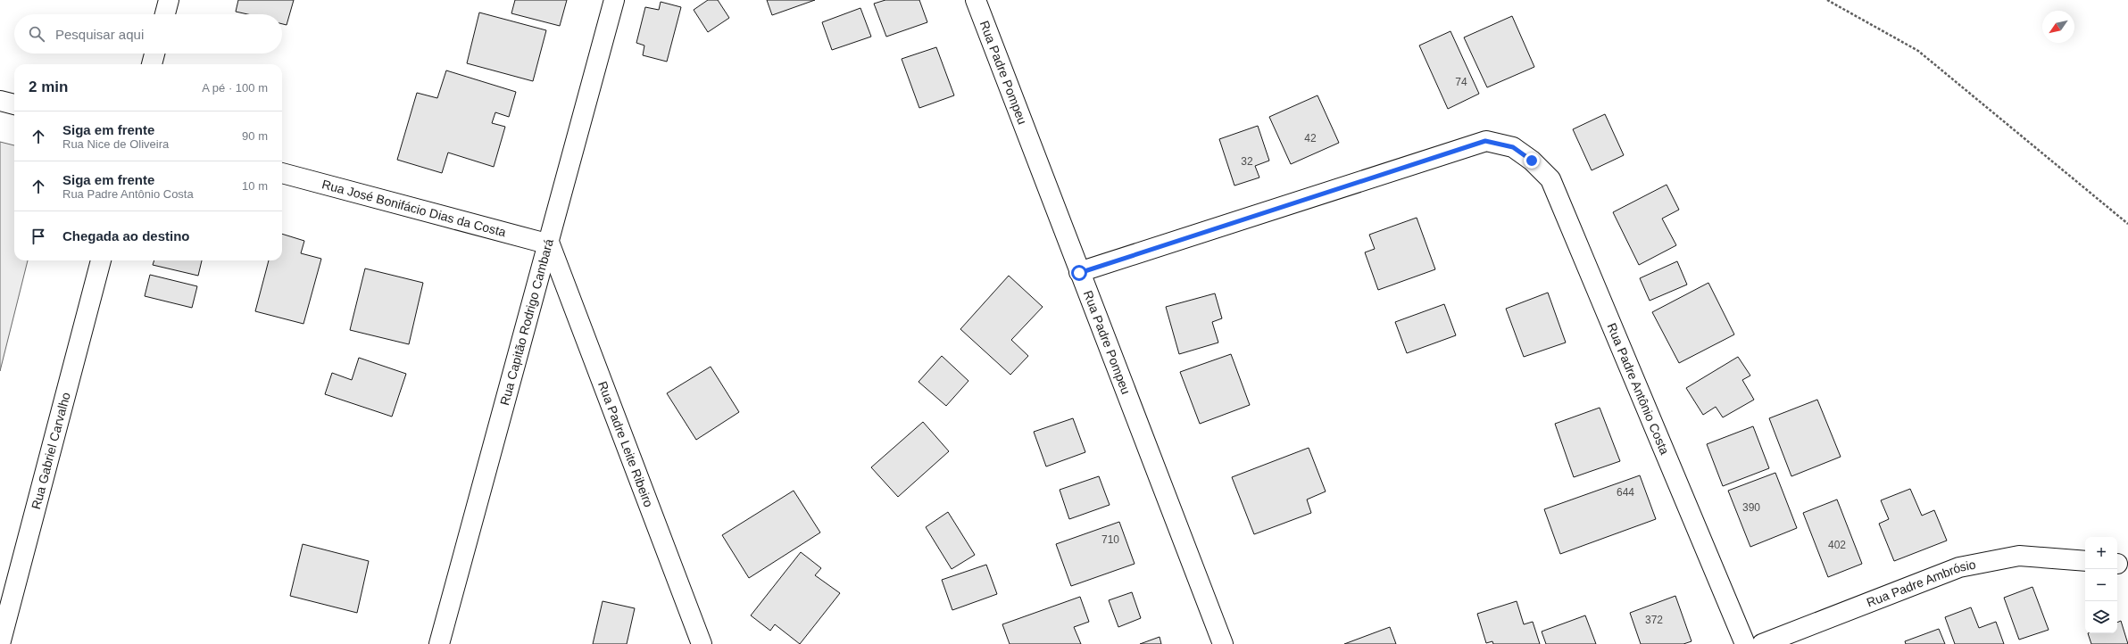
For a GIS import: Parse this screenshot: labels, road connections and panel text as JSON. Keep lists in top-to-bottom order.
{
  "streets": {
    "street": [
      "Rua Padre Pompeu",
      "Rua José Bonifácio Dias da Costa",
      "Rua Capitão Rodrigo Cambará",
      "Rua Padre Antônio Costa",
      "Rua Padre Leite Ribeiro",
      "Rua Gabriel Carvalho",
      "Rua Padre Ambrósio"
    ]
  },
  "crossings": [
    ["Rua Padre Pompeu", "Rua Padre Antônio Costa"],
    ["Rua José Bonifácio Dias da Costa", "Rua Capitão Rodrigo Cambará"],
    ["Rua José Bonifácio Dias da Costa", "Rua Padre Leite Ribeiro"],
    ["Rua Capitão Rodrigo Cambará", "Rua Padre Leite Ribeiro"]
  ],
  "house_numbers": [
    "74",
    "42",
    "32",
    "644",
    "390",
    "710",
    "402",
    "372"
  ],
  "north": "bottom left",
  "page": {
    "search": "Pesquisar aqui",
    "heading": ["2 min", "A pé · 100 m"],
    "list": [
      ["Siga em frente", "Rua Nice de Oliveira", "90 m"],
      ["Siga em frente", "Rua Padre Antônio Costa", "10 m"],
      "Chegada ao destino"
    ],
    "map_buttons": ["+", "−"]
  }
}
